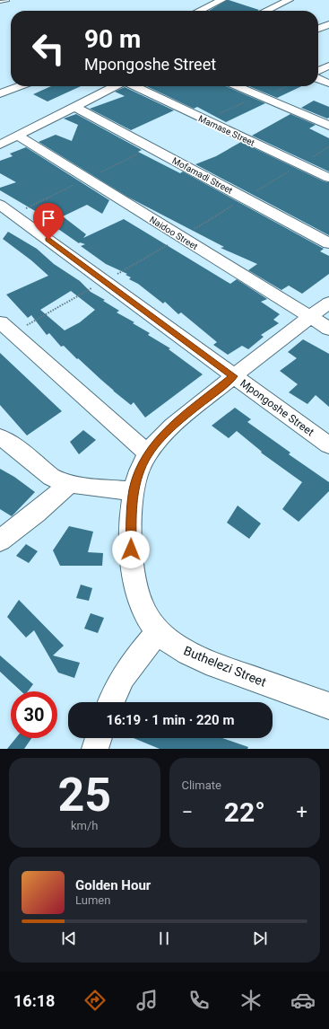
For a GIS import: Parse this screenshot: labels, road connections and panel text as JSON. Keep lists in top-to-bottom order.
{
  "streets": {
    "street": [
      "Mamase Street",
      "Mofamadi Street",
      "Naidoo Street",
      "Mpongoshe Street",
      "Buthelezi Street"
    ]
  },
  "crossings": [
    ["Naidoo Street", "Buthelezi Street"],
    ["Mpongoshe Street", "Buthelezi Street"]
  ],
  "page": {
    "turn": ["90 m", "Mpongoshe Street"],
    "limit": "30",
    "trip": "16:19 · 1 min · 220 m",
    "tile": [
      ["25", "km/h"],
      "Climate"
    ],
    "heat": ["−", "22°", "+"],
    "song": ["Golden Hour", "Lumen"],
    "tabs": "16:18"
  }
}
